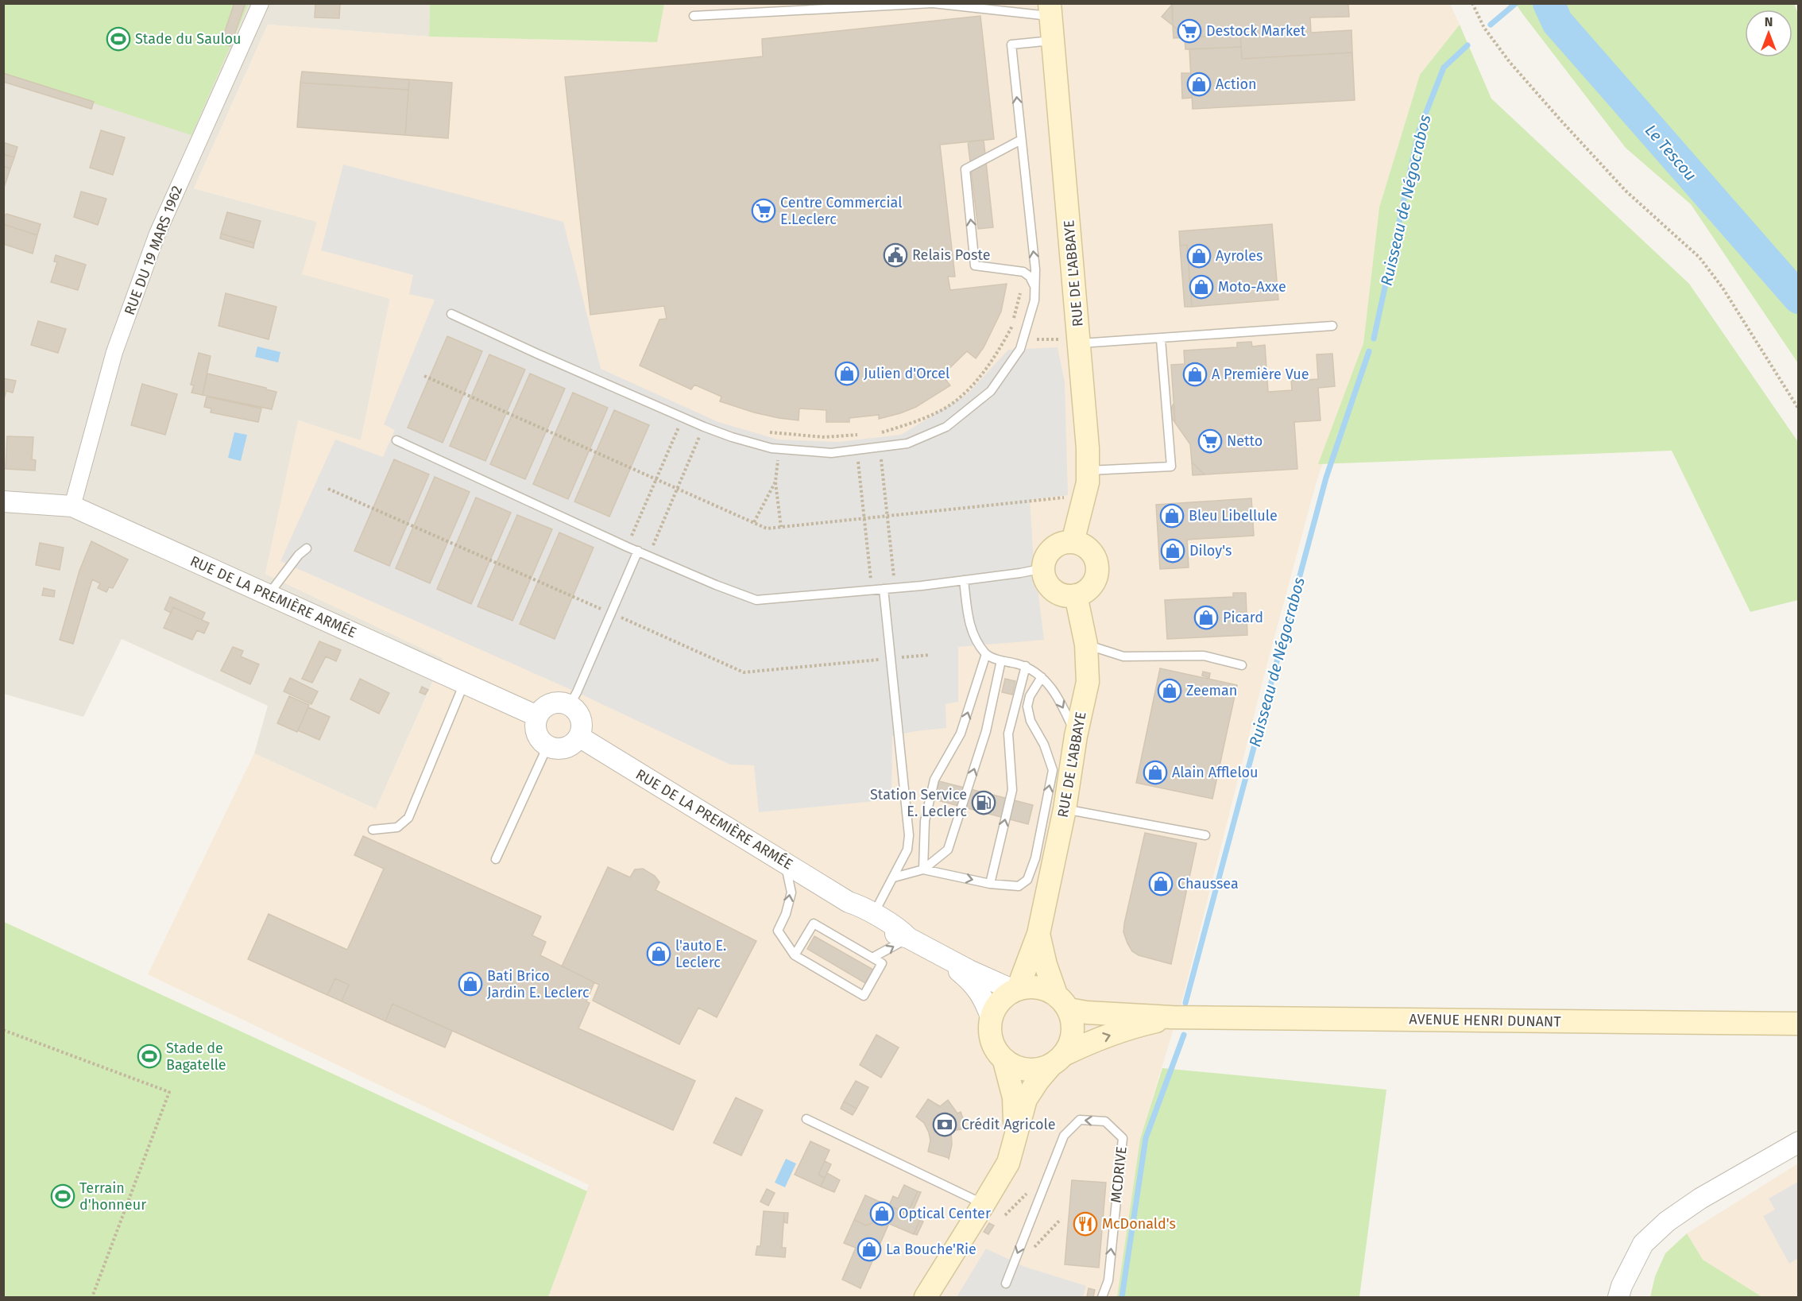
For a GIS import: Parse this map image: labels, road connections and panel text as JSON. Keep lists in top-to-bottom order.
{
  "streets": {
    "main road": ["RUE DE L'ABBAYE", "AVENUE HENRI DUNANT"],
    "street": ["RUE DU 19 MARS 1962", "RUE DE LA PREMIÈRE ARMÉE"],
    "lane": ["MCDRIVE"]
  },
  "crossings": [
    ["RUE DU 19 MARS 1962", "RUE DE LA PREMIÈRE ARMÉE"],
    ["RUE DE L'ABBAYE", "RUE DE LA PREMIÈRE ARMÉE"],
    ["RUE DE L'ABBAYE", "AVENUE HENRI DUNANT"],
    ["RUE DE LA PREMIÈRE ARMÉE", "AVENUE HENRI DUNANT"]
  ],
  "water": ["Le Tescou", "Ruisseau de Négocrabos"],
  "places": {
    "supermarket": ["Destock Market", "Centre Commercial E.Leclerc", "Netto"],
    "sports": ["Stade du Saulou", "Stade de Bagatelle", "Terrain d'honneur"],
    "shop": [
      "Action",
      "Ayroles",
      "Moto-Axxe",
      "Julien d'Orcel",
      "A Première Vue",
      "Bleu Libellule",
      "Diloy's",
      "Picard",
      "Zeeman",
      "Alain Afflelou",
      "Chaussea",
      "l'auto E. Leclerc",
      "Bati Brico Jardin E. Leclerc",
      "Optical Center",
      "La Bouche'Rie"
    ],
    "public building": ["Relais Poste"],
    "fuel station": ["Station Service E. Leclerc"],
    "bank": ["Crédit Agricole"],
    "restaurant": ["McDonald's"]
  },
  "north": "top"
}
